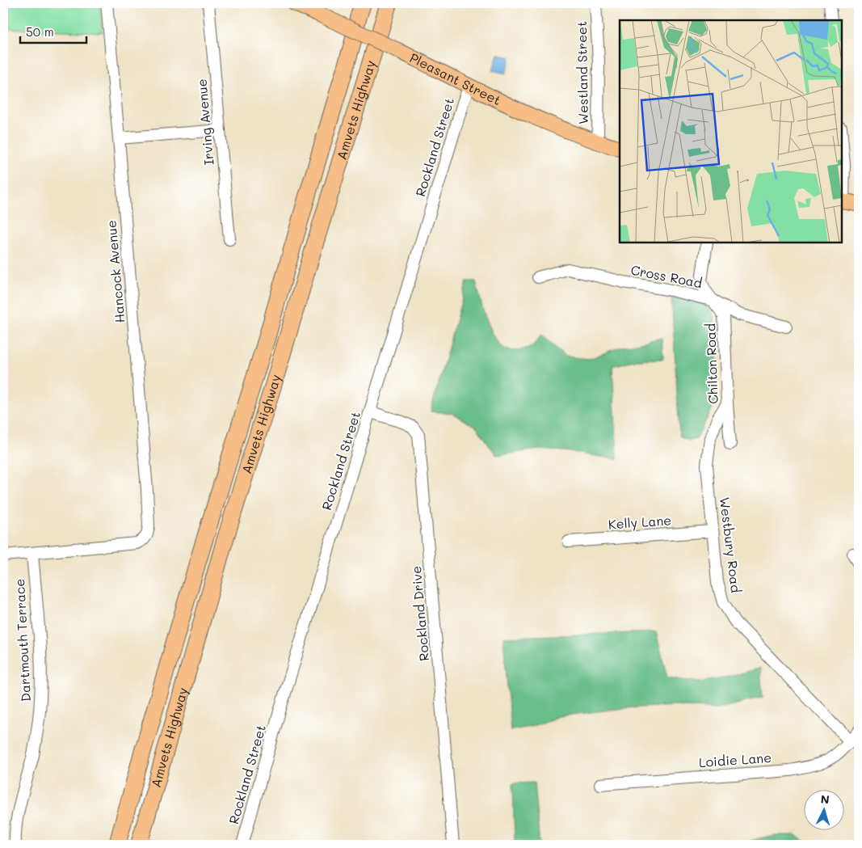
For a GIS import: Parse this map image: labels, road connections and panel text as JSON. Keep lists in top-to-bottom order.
{
  "streets": {
    "highway": ["Amvets Highway"],
    "main road": ["Pleasant Street"],
    "street": [
      "Westland Street",
      "Irving Avenue",
      "Rockland Street",
      "Hancock Avenue",
      "Cross Road",
      "Chilton Road",
      "Kelly Lane",
      "Westbury Road",
      "Rockland Drive",
      "Dartmouth Terrace",
      "Loidie Lane"
    ]
  },
  "crossings": [
    ["Westland Street", "Pleasant Street"],
    ["Pleasant Street", "Rockland Street"],
    ["Rockland Street", "Rockland Drive"],
    ["Hancock Avenue", "Dartmouth Terrace"],
    ["Cross Road", "Chilton Road"],
    ["Chilton Road", "Westbury Road"],
    ["Kelly Lane", "Westbury Road"],
    ["Westbury Road", "Loidie Lane"]
  ],
  "scale_bar": "50 m",
  "north": "top"
}
